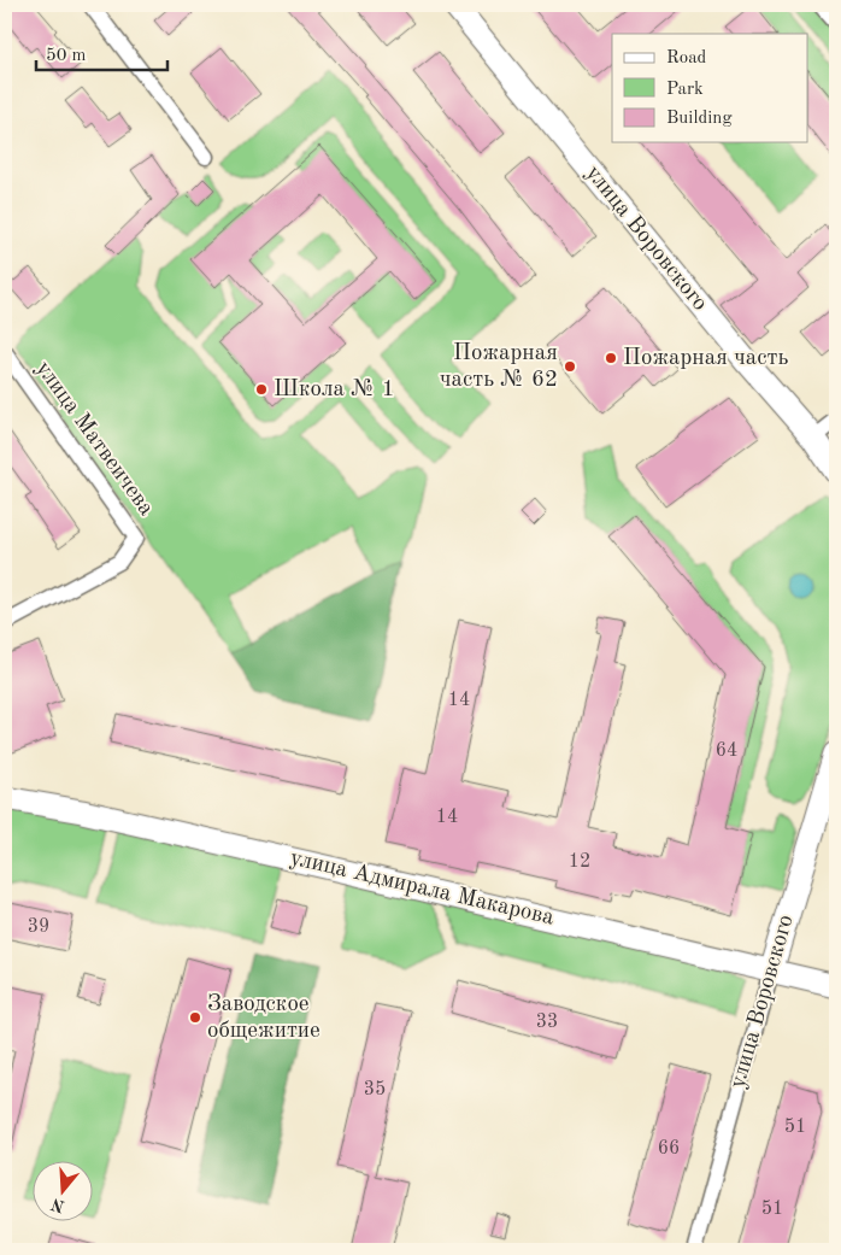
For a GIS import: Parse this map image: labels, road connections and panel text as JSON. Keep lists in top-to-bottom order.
{
  "streets": {
    "street": ["улица Воровского", "улица Матвеичева", "улица Адмирала Макарова"]
  },
  "crossings": [
    ["улица Воровского", "улица Адмирала Макарова"]
  ],
  "places": [
    "Пожарная часть",
    "Пожарная часть № 62",
    "Школа № 1",
    "Заводское общежитие"
  ],
  "house_numbers": [
    "14",
    "64",
    "14",
    "12",
    "39",
    "33",
    "35",
    "51",
    "66",
    "51"
  ],
  "legend": ["Road", "Park", "Building"],
  "scale_bar": "50 m",
  "north": "bottom"
}
